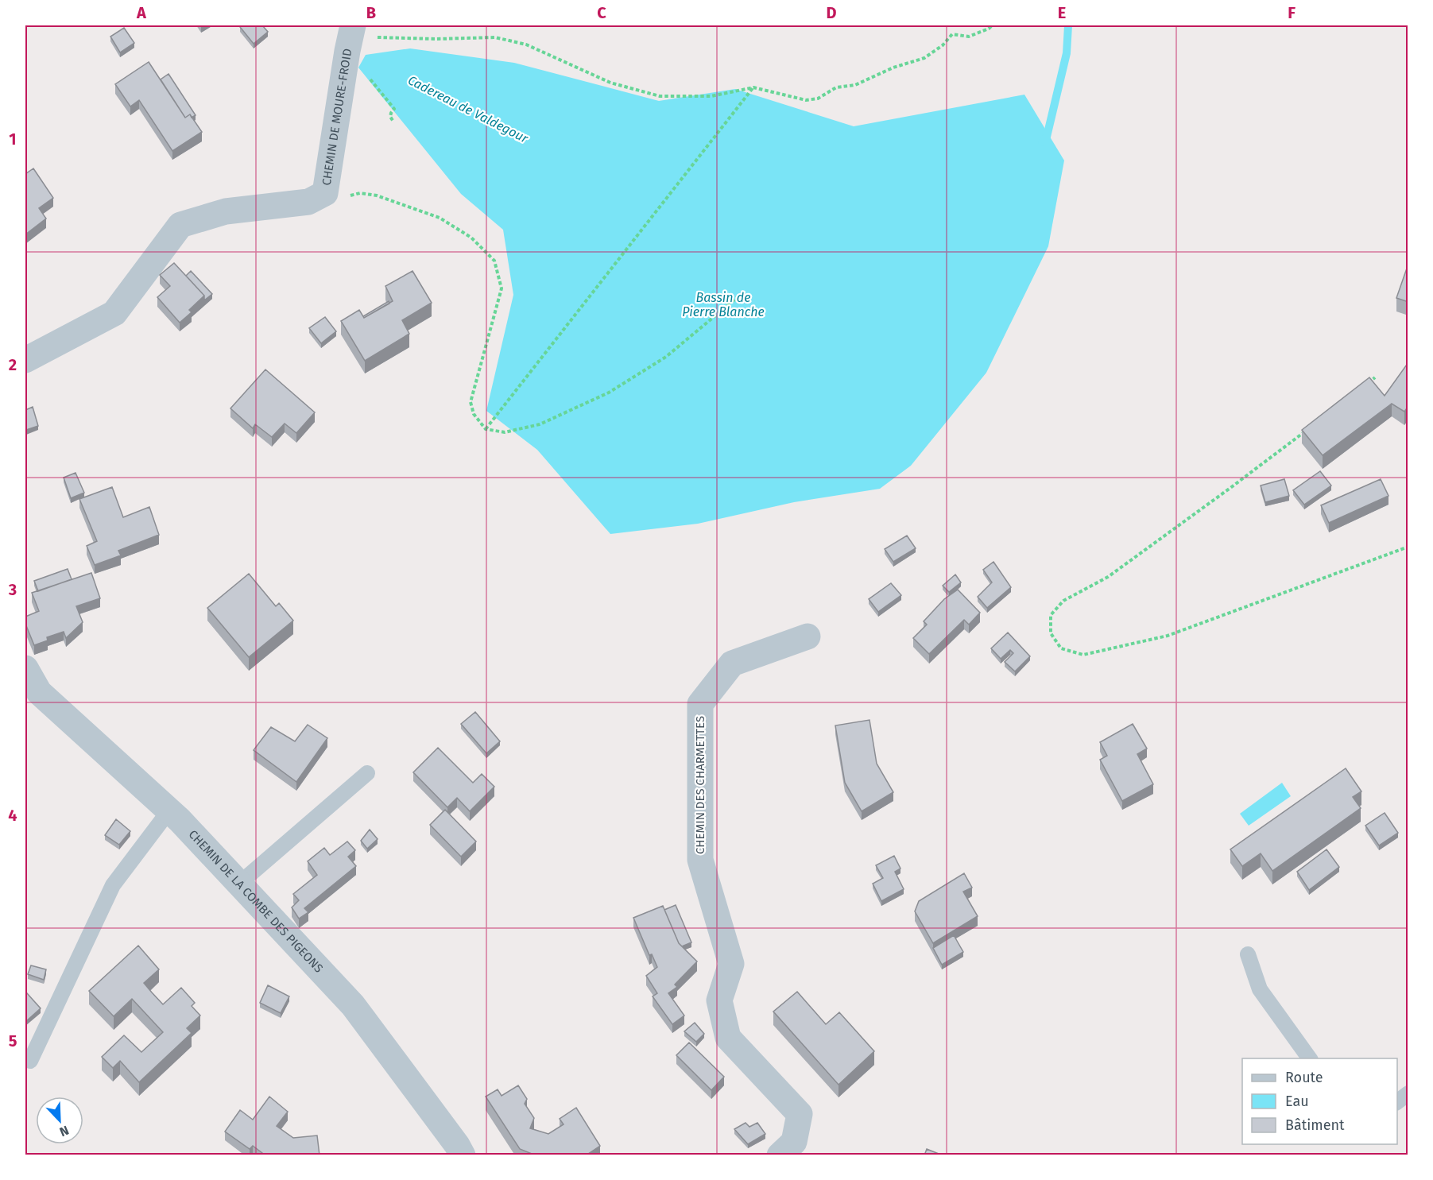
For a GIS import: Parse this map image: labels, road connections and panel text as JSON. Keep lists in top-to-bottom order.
{
  "streets": {
    "street": ["CHEMIN DE MOURE-FROID", "CHEMIN DES CHARMETTES", "CHEMIN DE LA COMBE DES PIGEONS"]
  },
  "water": ["Cadereau de Valdegour", "Bassin de Pierre Blanche"],
  "legend": ["Route", "Eau", "Bâtiment"],
  "north": "bottom right",
  "grid": {
    "columns": [
      "A",
      "B",
      "C",
      "D",
      "E",
      "F"
    ],
    "rows": [
      "1",
      "2",
      "3",
      "4",
      "5"
    ]
  }
}
